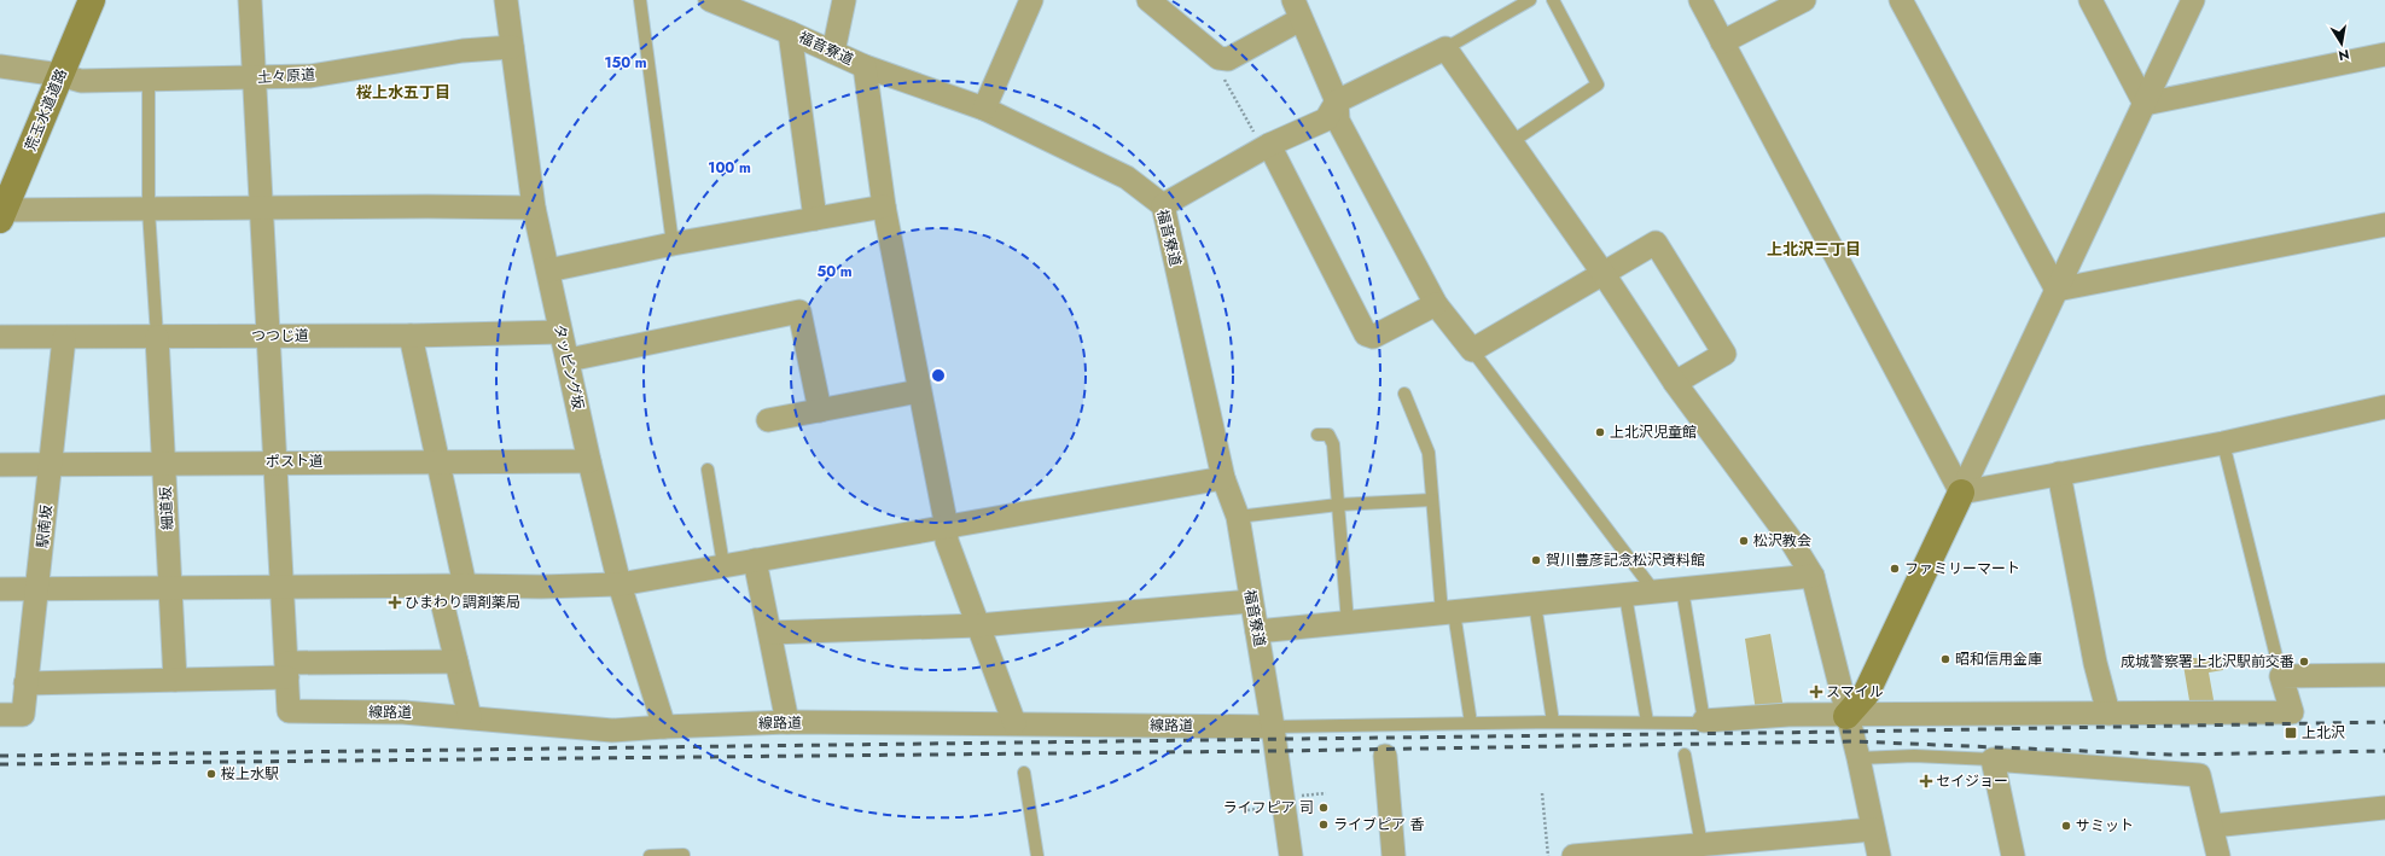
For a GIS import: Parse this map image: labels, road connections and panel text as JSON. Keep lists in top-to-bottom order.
{
  "streets": {
    "street": [
      "福音寮道",
      "土々原道",
      "荒玉水道道路",
      "つつじ道",
      "タッピング坂",
      "ポスト道",
      "細道坂",
      "駅南坂",
      "線路道"
    ]
  },
  "crossings": [
    ["福音寮道", "線路道"],
    ["土々原道", "荒玉水道道路"],
    ["土々原道", "タッピング坂"],
    ["つつじ道", "タッピング坂"],
    ["つつじ道", "細道坂"],
    ["つつじ道", "駅南坂"],
    ["タッピング坂", "ポスト道"],
    ["タッピング坂", "線路道"],
    ["ポスト道", "細道坂"],
    ["ポスト道", "駅南坂"]
  ],
  "districts": ["桜上水五丁目", "上北沢三丁目"],
  "places": {
    "other": [
      "上北沢児童館",
      "松沢教会",
      "賀川豊彦記念松沢資料館",
      "ファミリーマート",
      "昭和信用金庫",
      "成城警察署上北沢駅前交番",
      "桜上水駅",
      "ライフピア 司",
      "ライブピア 香",
      "サミット"
    ],
    "health": ["ひまわり調剤薬局", "スマイル", "セイジョー"],
    "transit": ["上北沢"]
  },
  "north": "bottom",
  "rings": ["150 m", "100 m", "50 m"]
}
